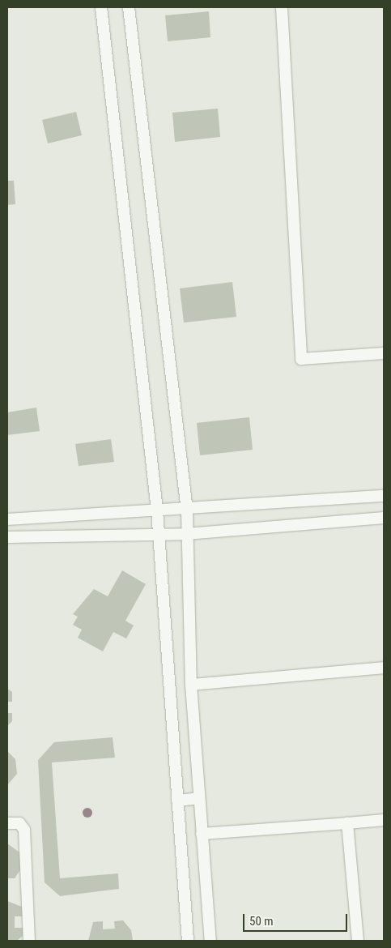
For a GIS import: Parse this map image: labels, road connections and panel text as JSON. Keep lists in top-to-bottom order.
{
  "scale_bar": "50 m"
}
